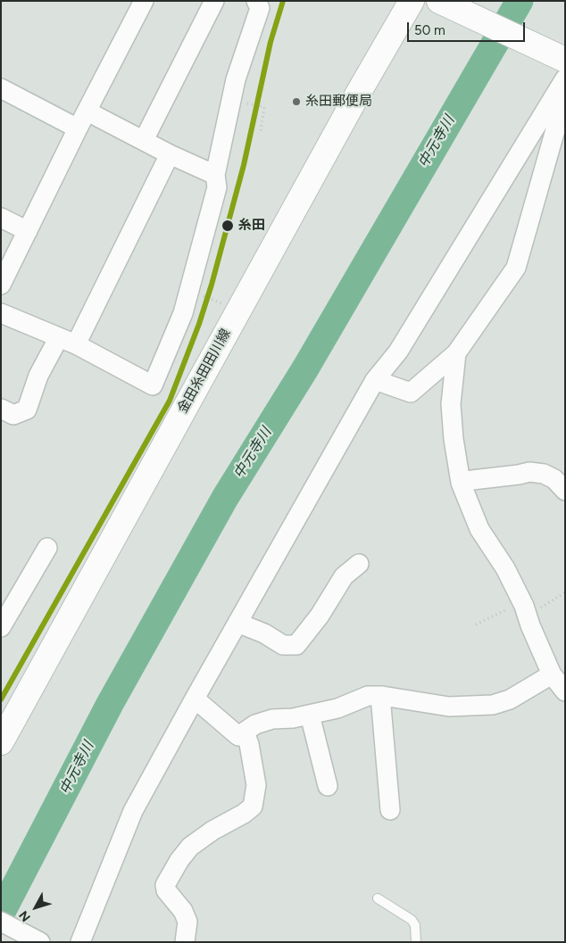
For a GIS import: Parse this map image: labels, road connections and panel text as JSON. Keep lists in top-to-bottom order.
{
  "streets": {
    "main road": ["金田糸田田川線"]
  },
  "water": ["中元寺川"],
  "places": ["糸田郵便局", "糸田"],
  "scale_bar": "50 m",
  "north": "bottom left"
}
